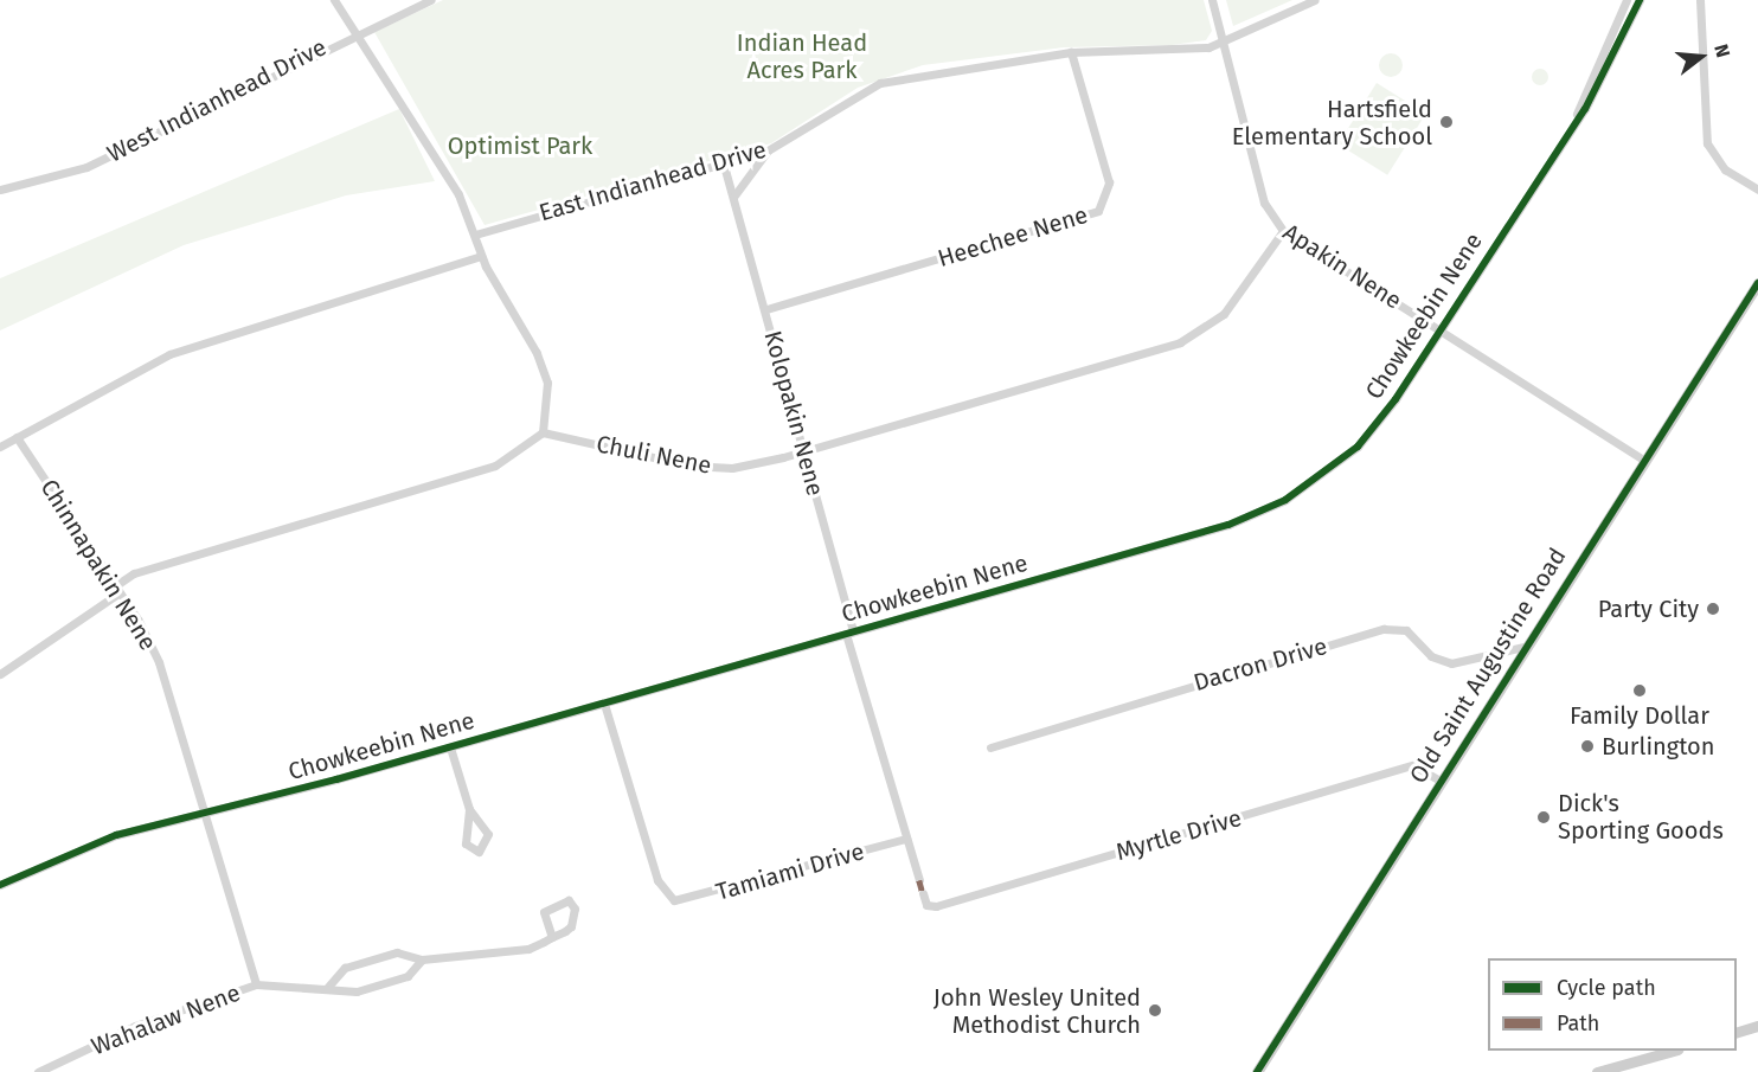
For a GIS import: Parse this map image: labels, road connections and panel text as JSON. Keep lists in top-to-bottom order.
{
  "streets": {
    "street": [
      "West Indianhead Drive",
      "East Indianhead Drive",
      "Heechee Nene",
      "Apakin Nene",
      "Chowkeebin Nene",
      "Kolopakin Nene",
      "Chuli Nene",
      "Chinnapakin Nene",
      "Dacron Drive",
      "Old Saint Augustine Road",
      "Myrtle Drive",
      "Tamiami Drive",
      "Wahalaw Nene"
    ]
  },
  "crossings": [
    ["East Indianhead Drive", "Heechee Nene"],
    ["East Indianhead Drive", "Apakin Nene"],
    ["East Indianhead Drive", "Kolopakin Nene"],
    ["Heechee Nene", "Kolopakin Nene"],
    ["Apakin Nene", "Chowkeebin Nene"],
    ["Apakin Nene", "Chuli Nene"],
    ["Apakin Nene", "Old Saint Augustine Road"],
    ["Chowkeebin Nene", "Kolopakin Nene"],
    ["Chowkeebin Nene", "Chinnapakin Nene"],
    ["Chowkeebin Nene", "Tamiami Drive"],
    ["Kolopakin Nene", "Chuli Nene"],
    ["Kolopakin Nene", "Tamiami Drive"],
    ["Chinnapakin Nene", "Wahalaw Nene"],
    ["Dacron Drive", "Old Saint Augustine Road"],
    ["Old Saint Augustine Road", "Myrtle Drive"]
  ],
  "parks": ["Indian Head Acres Park", "Optimist Park"],
  "places": [
    "Hartsfield Elementary School",
    "Party City",
    "Family Dollar",
    "Burlington",
    "Dick's Sporting Goods",
    "John Wesley United Methodist Church"
  ],
  "legend": ["Cycle path", "Path"],
  "north": "right"
}
